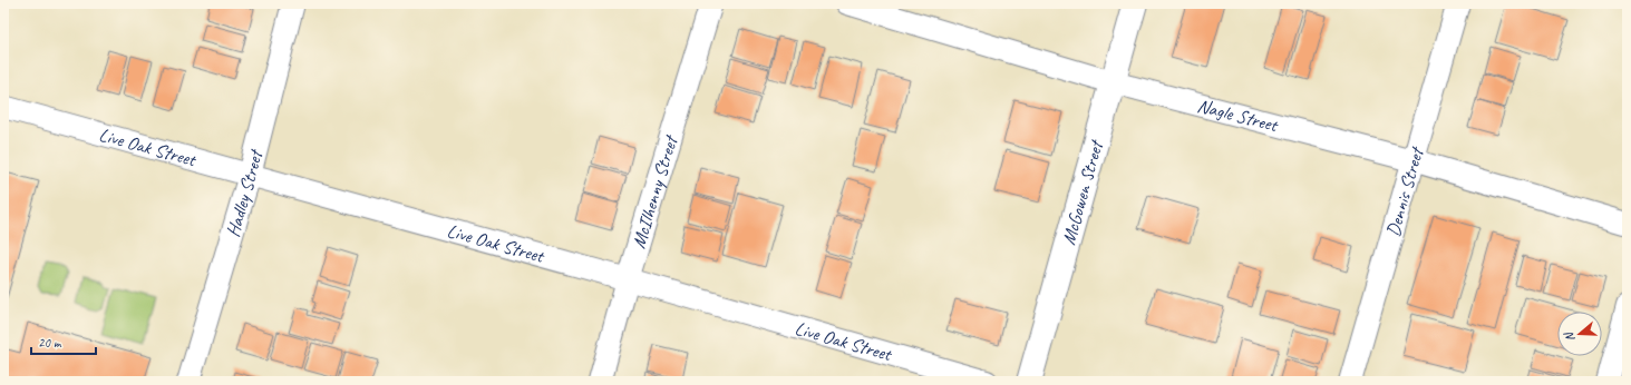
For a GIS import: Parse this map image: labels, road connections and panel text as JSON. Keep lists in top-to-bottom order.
{
  "streets": {
    "street": [
      "Nagle Street",
      "Live Oak Street",
      "McIlhenny Street",
      "McGowen Street",
      "Dennis Street",
      "Hadley Street"
    ]
  },
  "crossings": [
    ["Nagle Street", "McGowen Street"],
    ["Nagle Street", "Dennis Street"],
    ["Live Oak Street", "McIlhenny Street"],
    ["Live Oak Street", "Hadley Street"]
  ],
  "scale_bar": "20 m",
  "north": "left"
}
